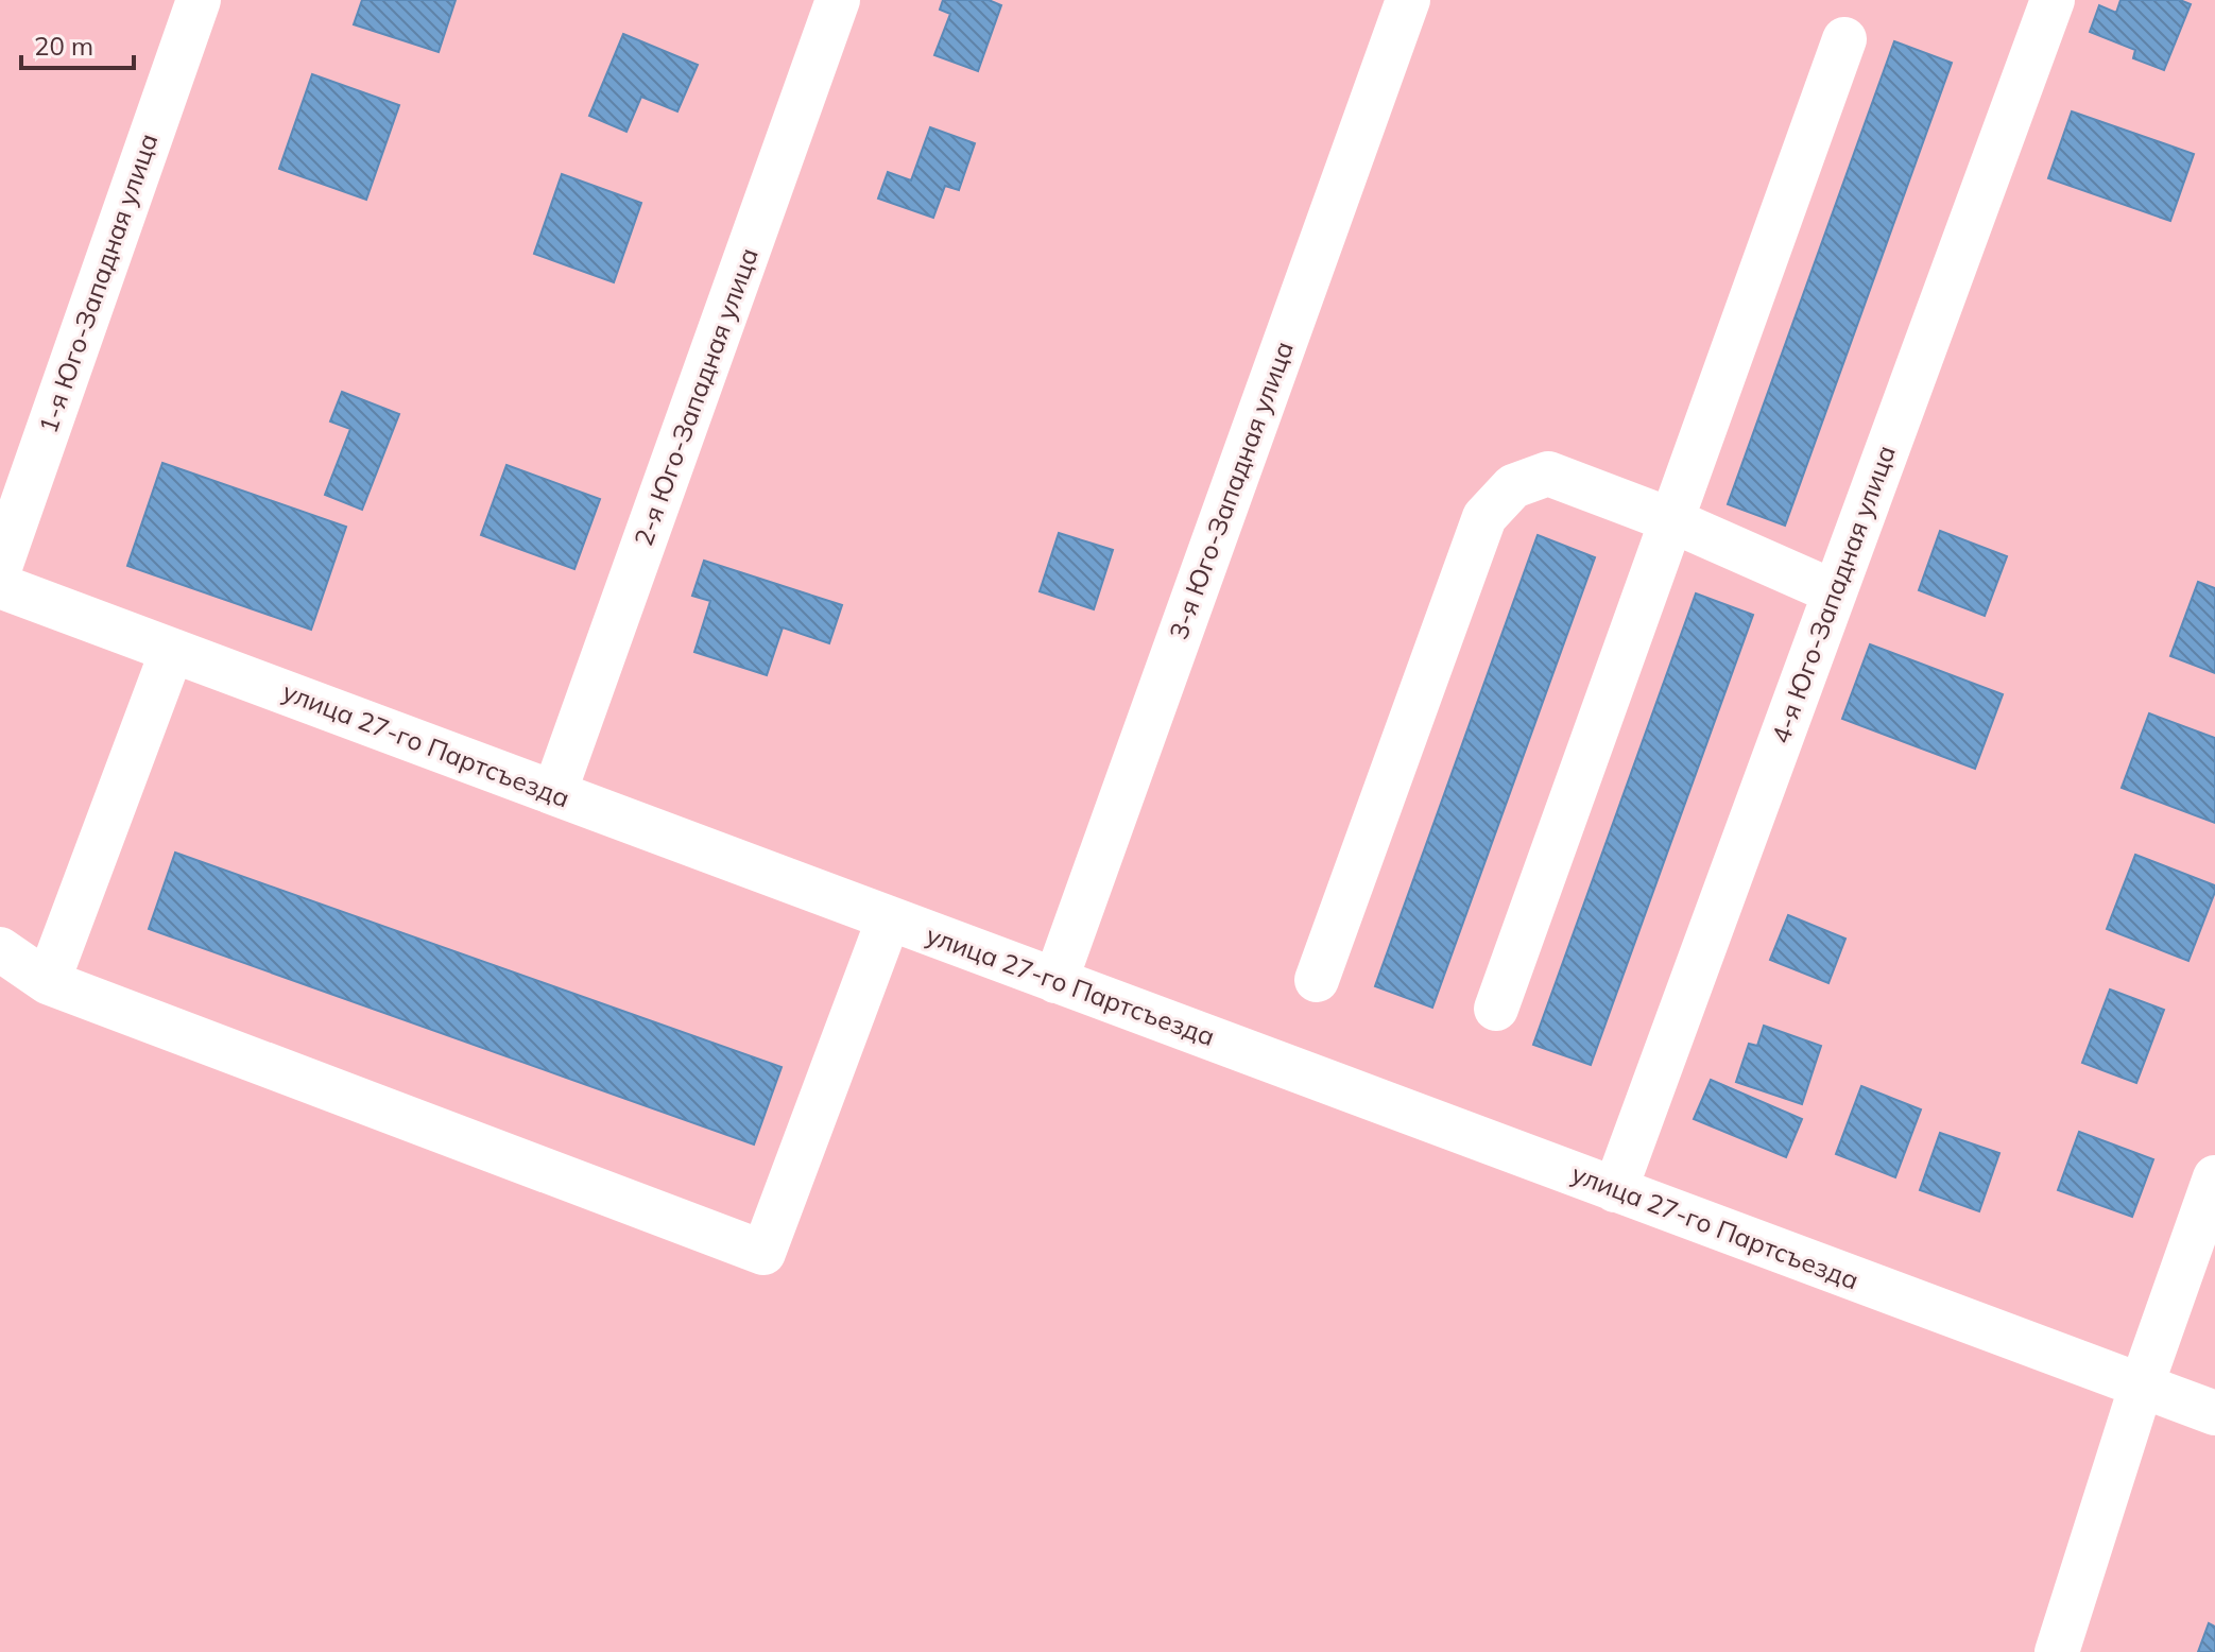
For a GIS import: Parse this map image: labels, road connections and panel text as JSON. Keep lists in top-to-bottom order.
{
  "streets": {
    "street": [
      "1-я Юго-Западная улица",
      "2-я Юго-Западная улица",
      "3-я Юго-Западная улица",
      "4-я Юго-Западная улица",
      "улица 27-го Партсъезда"
    ]
  },
  "crossings": [
    ["2-я Юго-Западная улица", "улица 27-го Партсъезда"],
    ["3-я Юго-Западная улица", "улица 27-го Партсъезда"],
    ["4-я Юго-Западная улица", "улица 27-го Партсъезда"]
  ],
  "scale_bar": "20 m"
}
